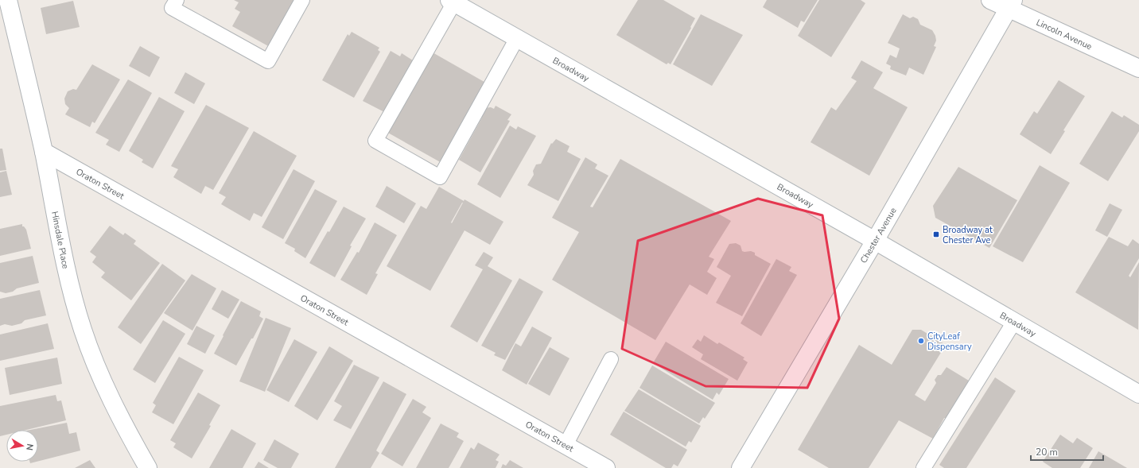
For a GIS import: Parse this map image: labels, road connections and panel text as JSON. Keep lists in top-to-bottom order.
{
  "streets": {
    "street": [
      "Lincoln Avenue",
      "Broadway",
      "Oraton Street",
      "Chester Avenue",
      "Hinsdale Place"
    ]
  },
  "crossings": [
    ["Lincoln Avenue", "Chester Avenue"],
    ["Broadway", "Chester Avenue"],
    ["Oraton Street", "Hinsdale Place"]
  ],
  "places": {
    "transit": ["Broadway at Chester Ave"],
    "other": ["CityLeaf Dispensary"]
  },
  "scale_bar": "20 m",
  "north": "right"
}
